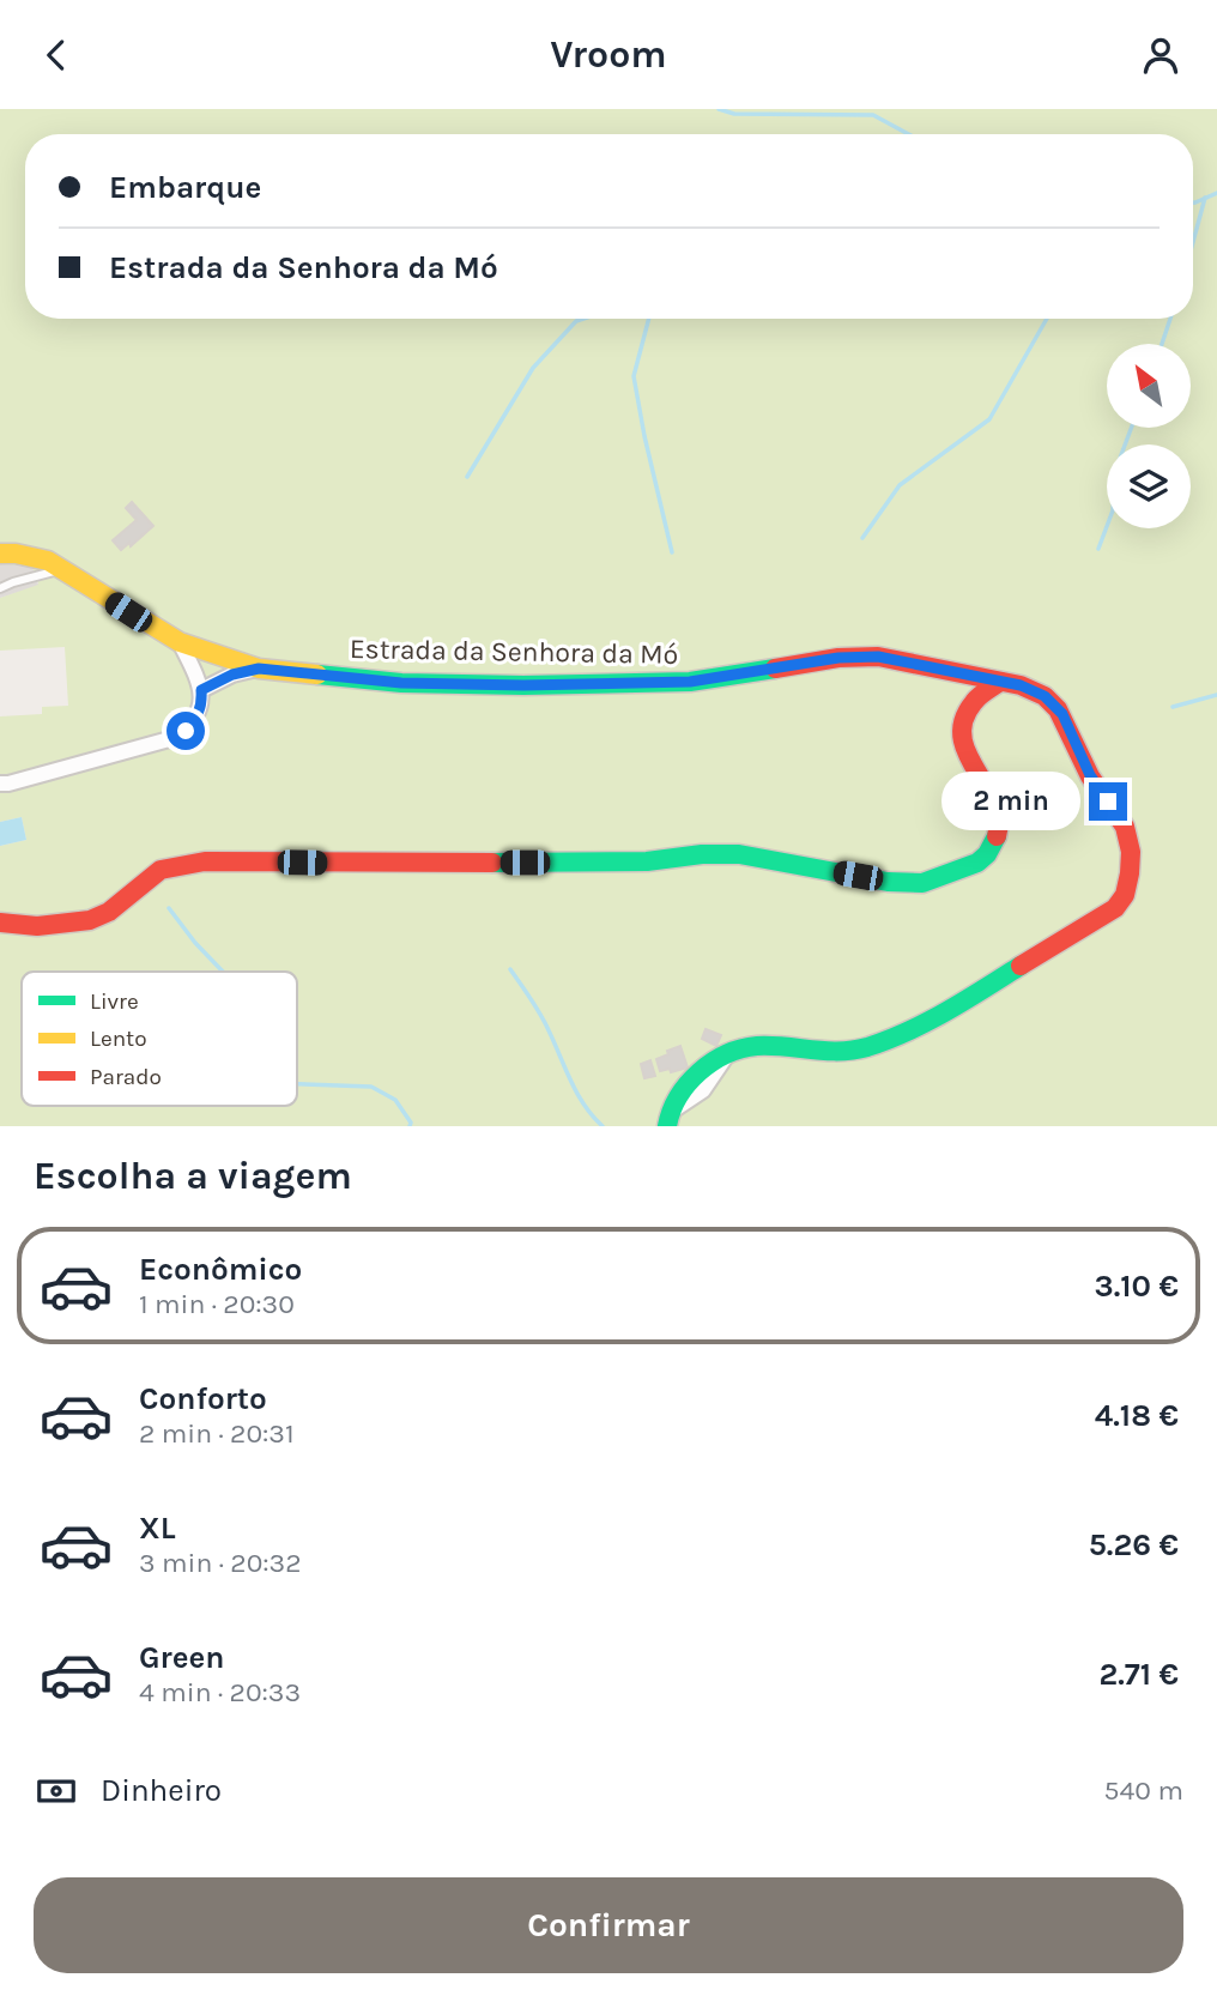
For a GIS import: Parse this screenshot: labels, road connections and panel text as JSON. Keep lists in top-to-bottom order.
{
  "streets": {
    "street": ["Estrada da Senhora da Mó"]
  },
  "legend": ["Livre", "Lento", "Parado"],
  "north": "top left",
  "page": {
    "header": "Vroom",
    "banner": ["Embarque", "Estrada da Senhora da Mó"],
    "bubble": "2 min",
    "heading": "Escolha a viagem",
    "list": [
      {
        "name": "Econômico",
        "note": "1 min · 20:30",
        "value": "3.10 €"
      },
      {
        "name": "Conforto",
        "note": "2 min · 20:31",
        "value": "4.18 €"
      },
      {
        "name": "XL",
        "note": "3 min · 20:32",
        "value": "5.26 €"
      },
      {
        "name": "Green",
        "note": "4 min · 20:33",
        "value": "2.71 €"
      }
    ],
    "pay": ["Dinheiro", "540 m"],
    "buttons": "Confirmar"
  }
}
